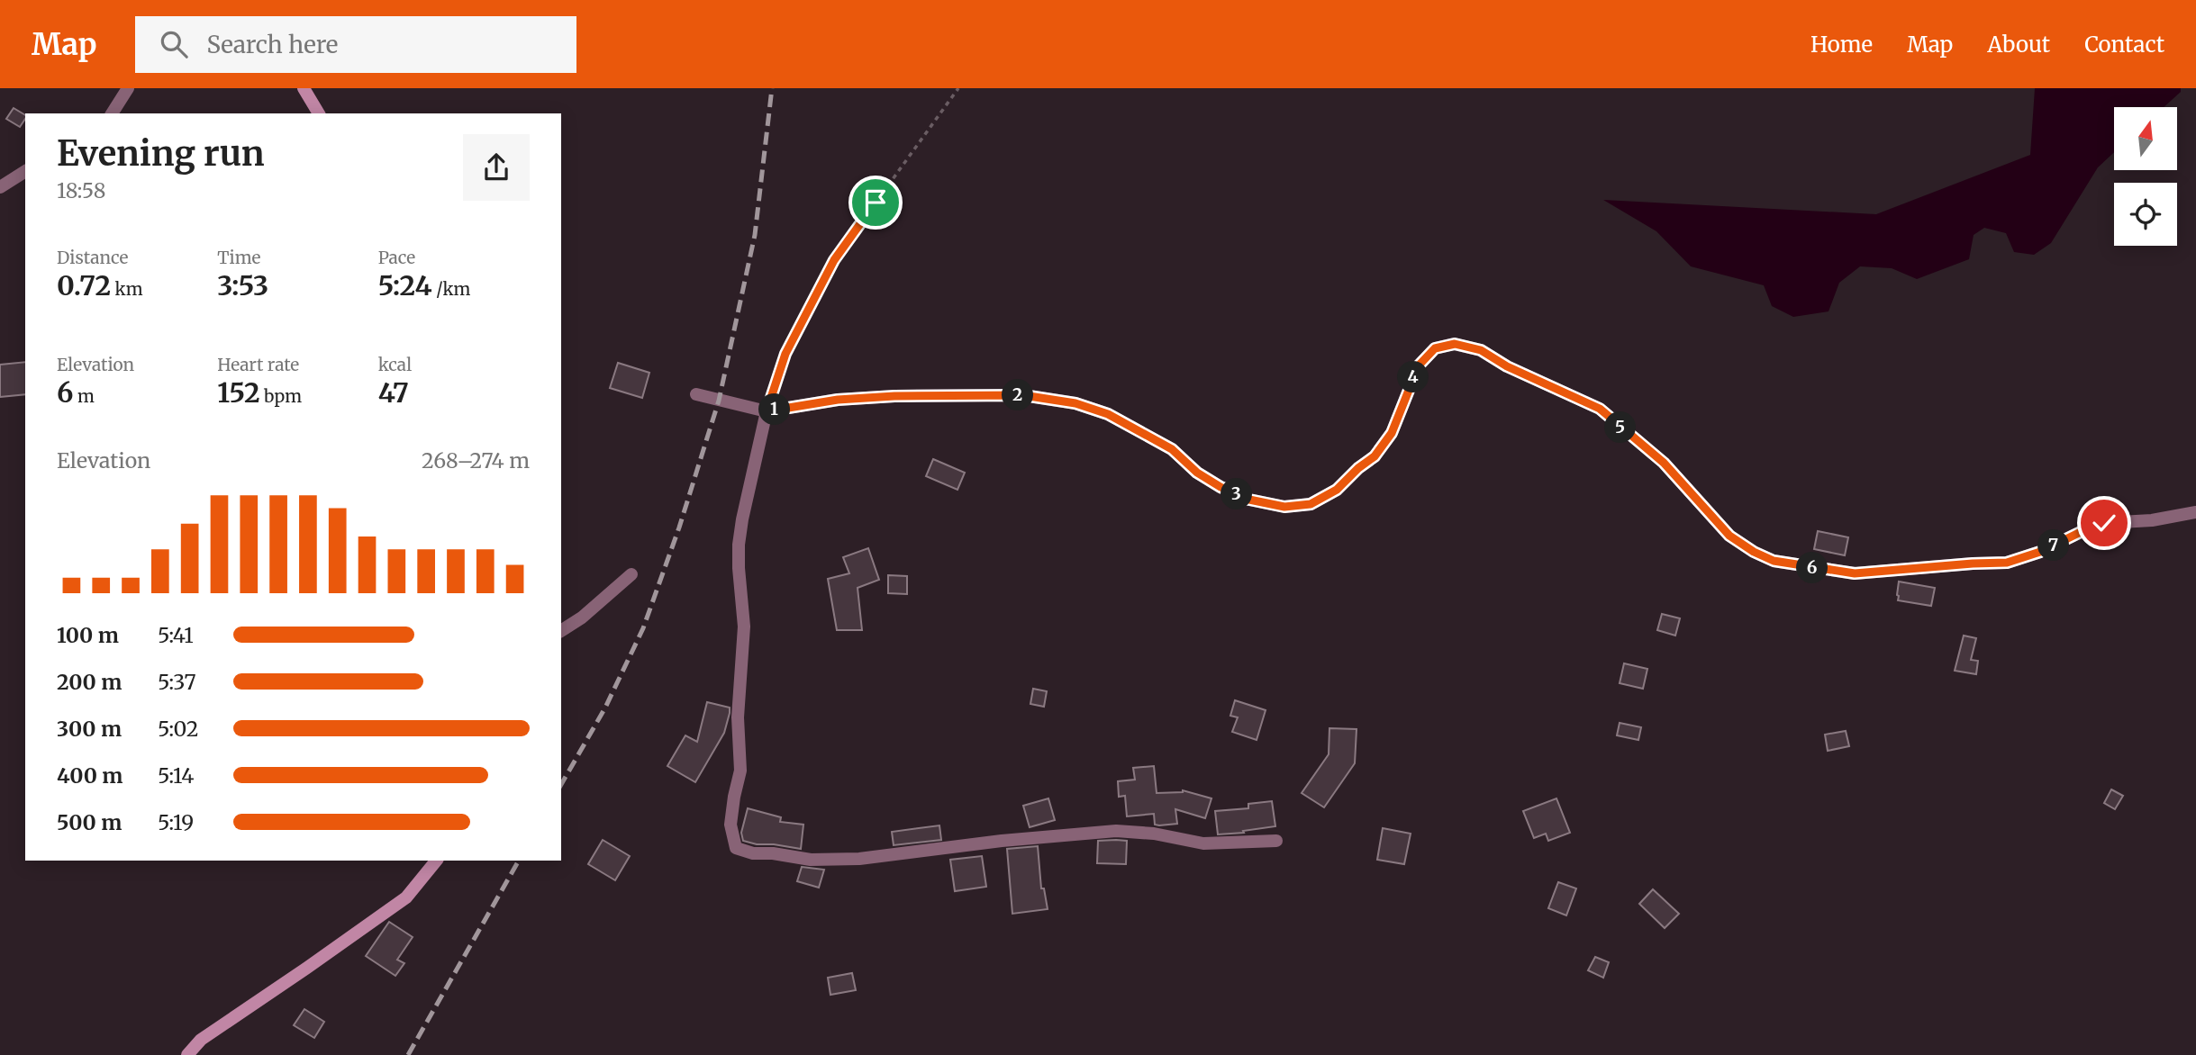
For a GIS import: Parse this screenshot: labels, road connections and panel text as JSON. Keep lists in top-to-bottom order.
{
  "north": "top",
  "page": {
    "header": "Map",
    "search": "Search here",
    "nav": [
      "Home",
      "Map",
      "About",
      "Contact"
    ],
    "heading": ["Evening run", "18:58"],
    "stats": [
      ["Distance", "0.72 km"],
      ["Time", "3:53"],
      ["Pace", "5:24 /km"],
      ["Elevation", "6 m"],
      ["Heart rate", "152 bpm"],
      ["kcal", "47"]
    ],
    "pins": [
      "4",
      "2",
      "1",
      "5",
      "3",
      "7",
      "6"
    ],
    "chart": ["Elevation", "268–274 m"],
    "list": [
      {
        "name": "100 m",
        "note": "5:41"
      },
      {
        "name": "200 m",
        "note": "5:37"
      },
      {
        "name": "300 m",
        "note": "5:02"
      },
      {
        "name": "400 m",
        "note": "5:14"
      },
      {
        "name": "500 m",
        "note": "5:19"
      }
    ]
  }
}
